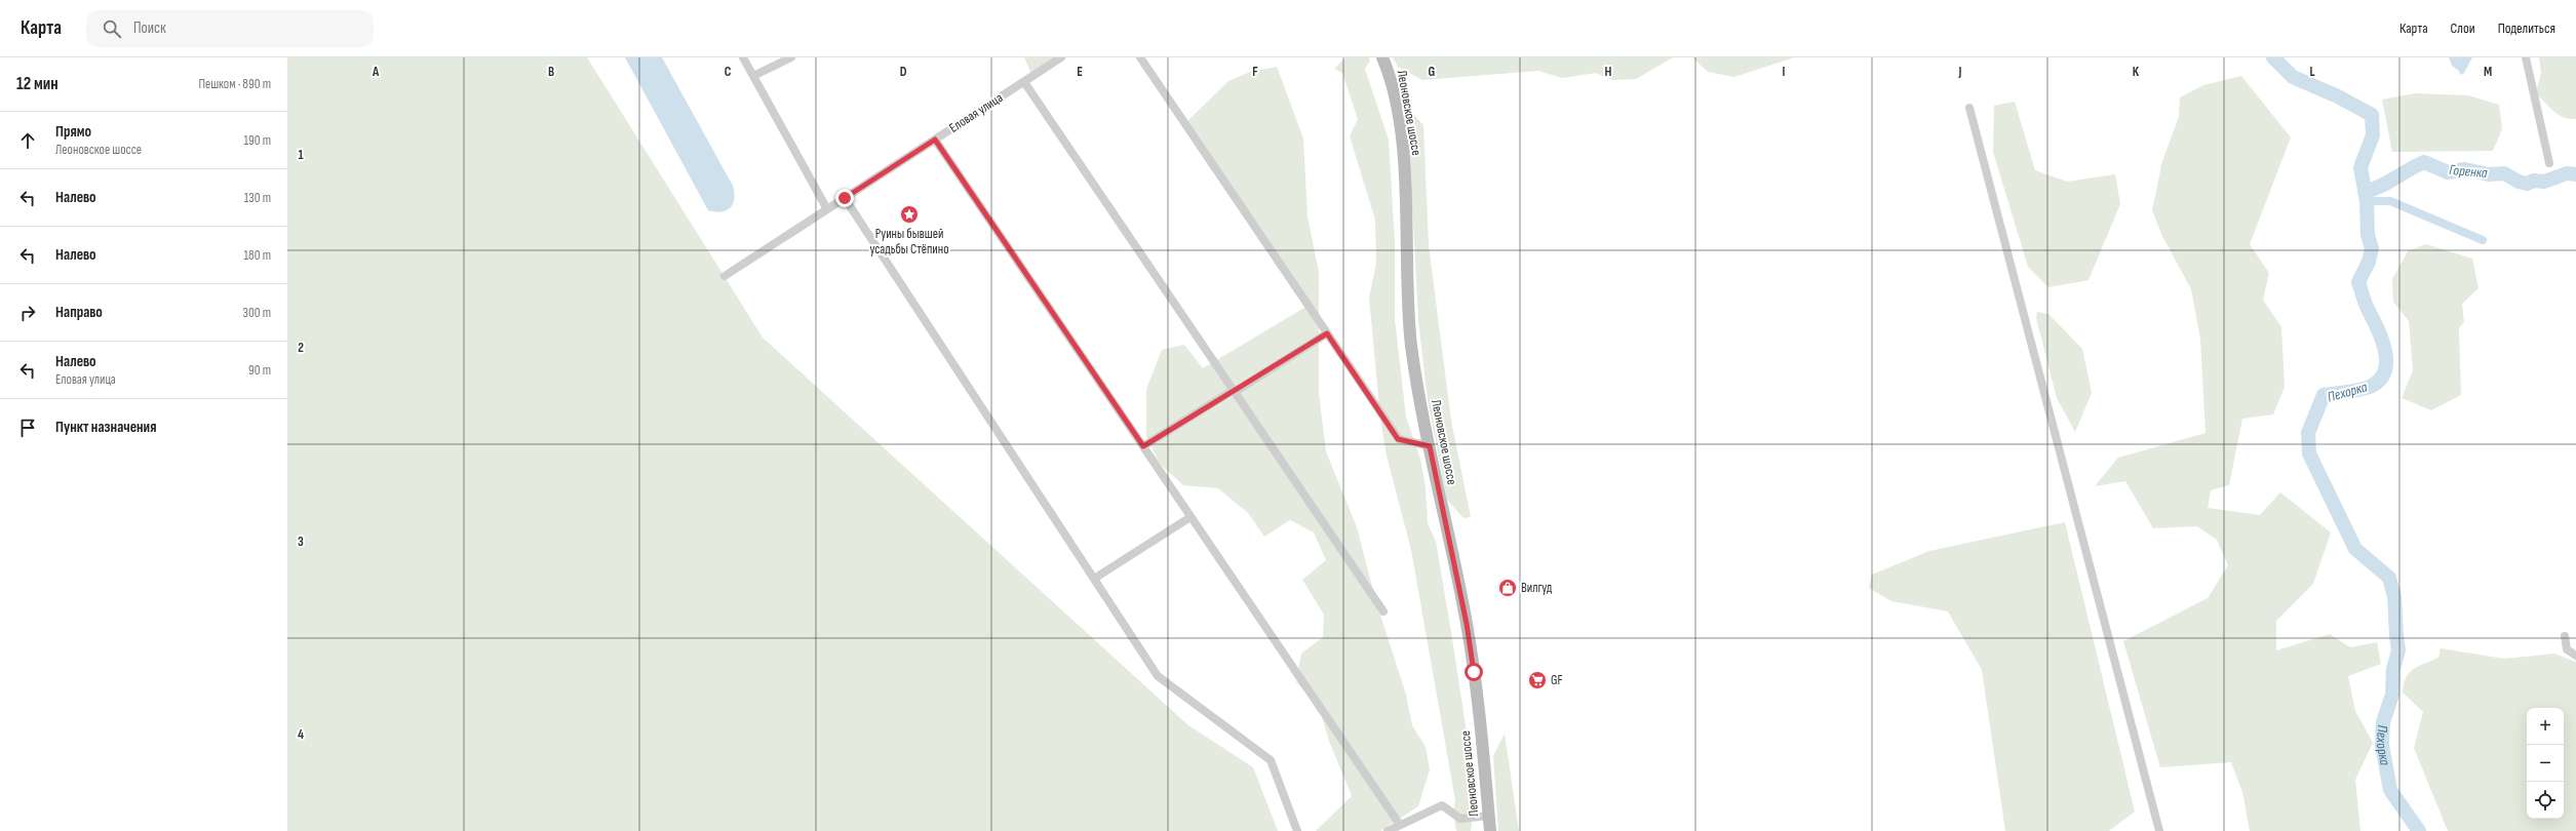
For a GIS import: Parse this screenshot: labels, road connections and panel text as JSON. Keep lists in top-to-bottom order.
{
  "streets": {
    "main road": ["Леоновское шоссе"],
    "street": ["Еловая улица"]
  },
  "water": ["Горенка", "Пехорка"],
  "places": {
    "place": ["Руины бывшей усадьбы Стёпино"],
    "shop": ["Вилгуд"],
    "supermarket": ["GF"]
  },
  "page": {
    "header": "Карта",
    "search": "Поиск",
    "nav": ["Карта", "Слои", "Поделиться"],
    "heading": ["12 мин", "Пешком · 890 m"],
    "list": [
      ["Прямо", "Леоновское шоссе", "190 m"],
      ["Налево", "130 m"],
      ["Налево", "180 m"],
      ["Направо", "300 m"],
      ["Налево", "Еловая улица", "90 m"],
      "Пункт назначения"
    ],
    "map_buttons": ["+", "−"]
  },
  "grid": {
    "columns": [
      "A",
      "B",
      "C",
      "D",
      "E",
      "F",
      "G",
      "H",
      "I",
      "J",
      "K",
      "L",
      "M"
    ],
    "rows": [
      "1",
      "2",
      "3",
      "4"
    ]
  }
}
